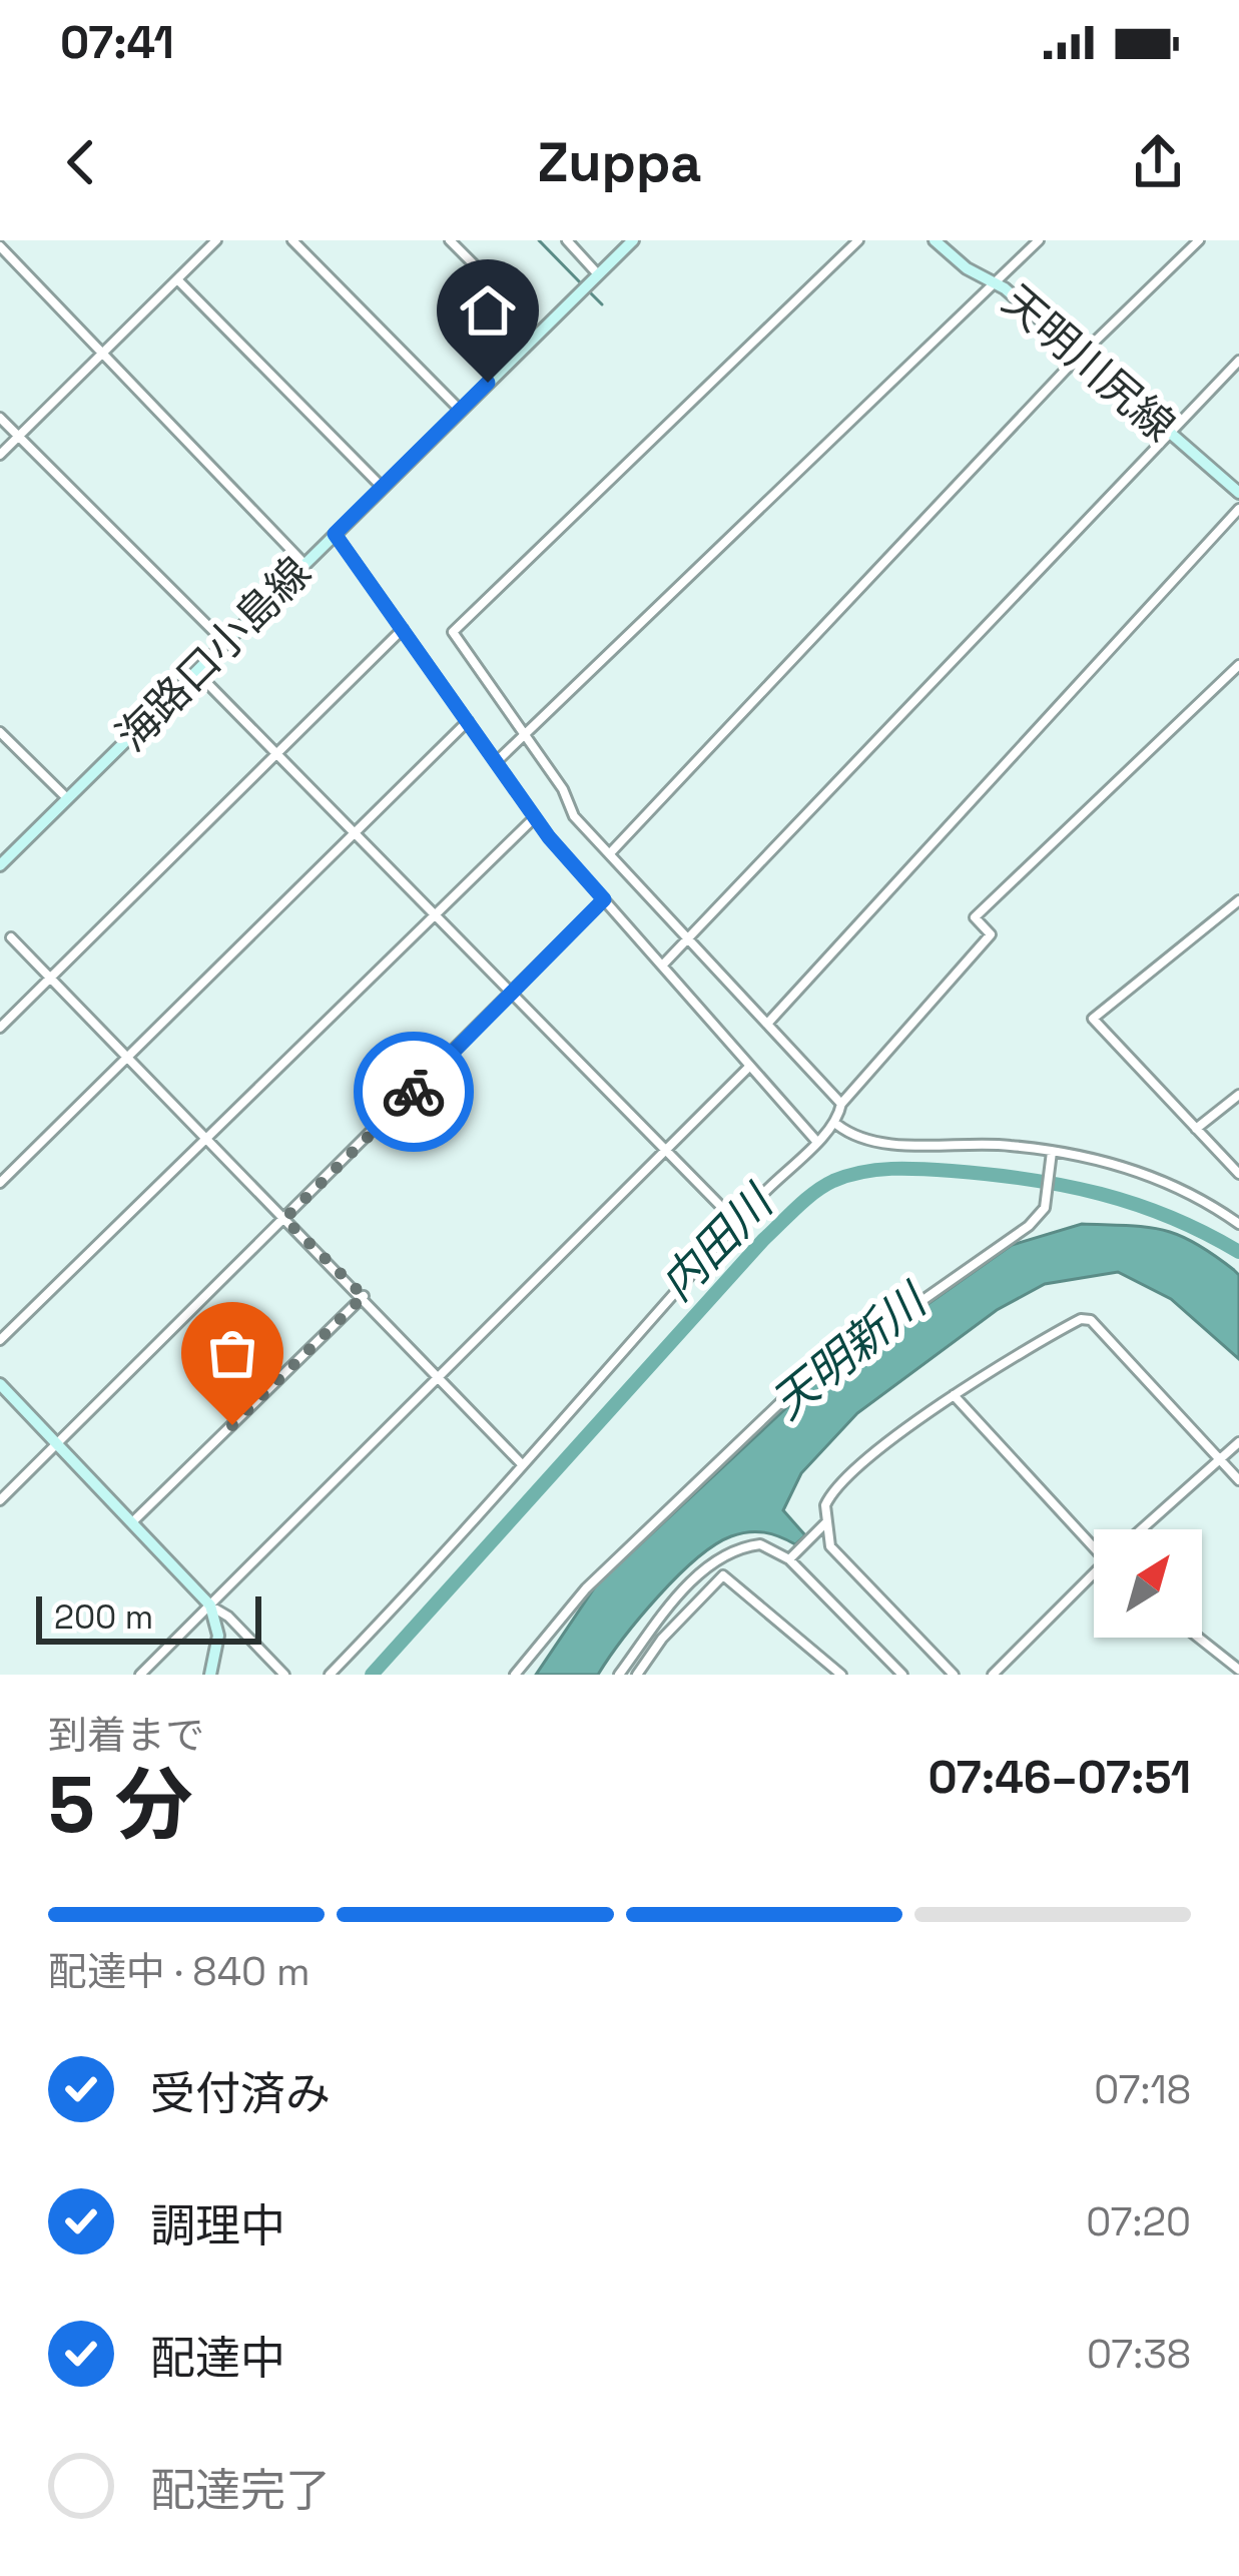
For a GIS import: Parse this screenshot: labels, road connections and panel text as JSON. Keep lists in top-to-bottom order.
{
  "streets": {
    "main road": ["天明川尻線", "海路口小島線"]
  },
  "water": ["内田川", "天明新川"],
  "scale_bar": "200 m",
  "north": "top right",
  "page": {
    "status": "07:41",
    "header": "Zuppa",
    "scale": "200 m",
    "heading": ["5 分", "到着まで", "07:46–07:51"],
    "bar": "配達中 · 840 m",
    "list": [
      ["受付済み", "07:18"],
      ["調理中", "07:20"],
      ["配達中", "07:38"],
      "配達完了"
    ]
  }
}
